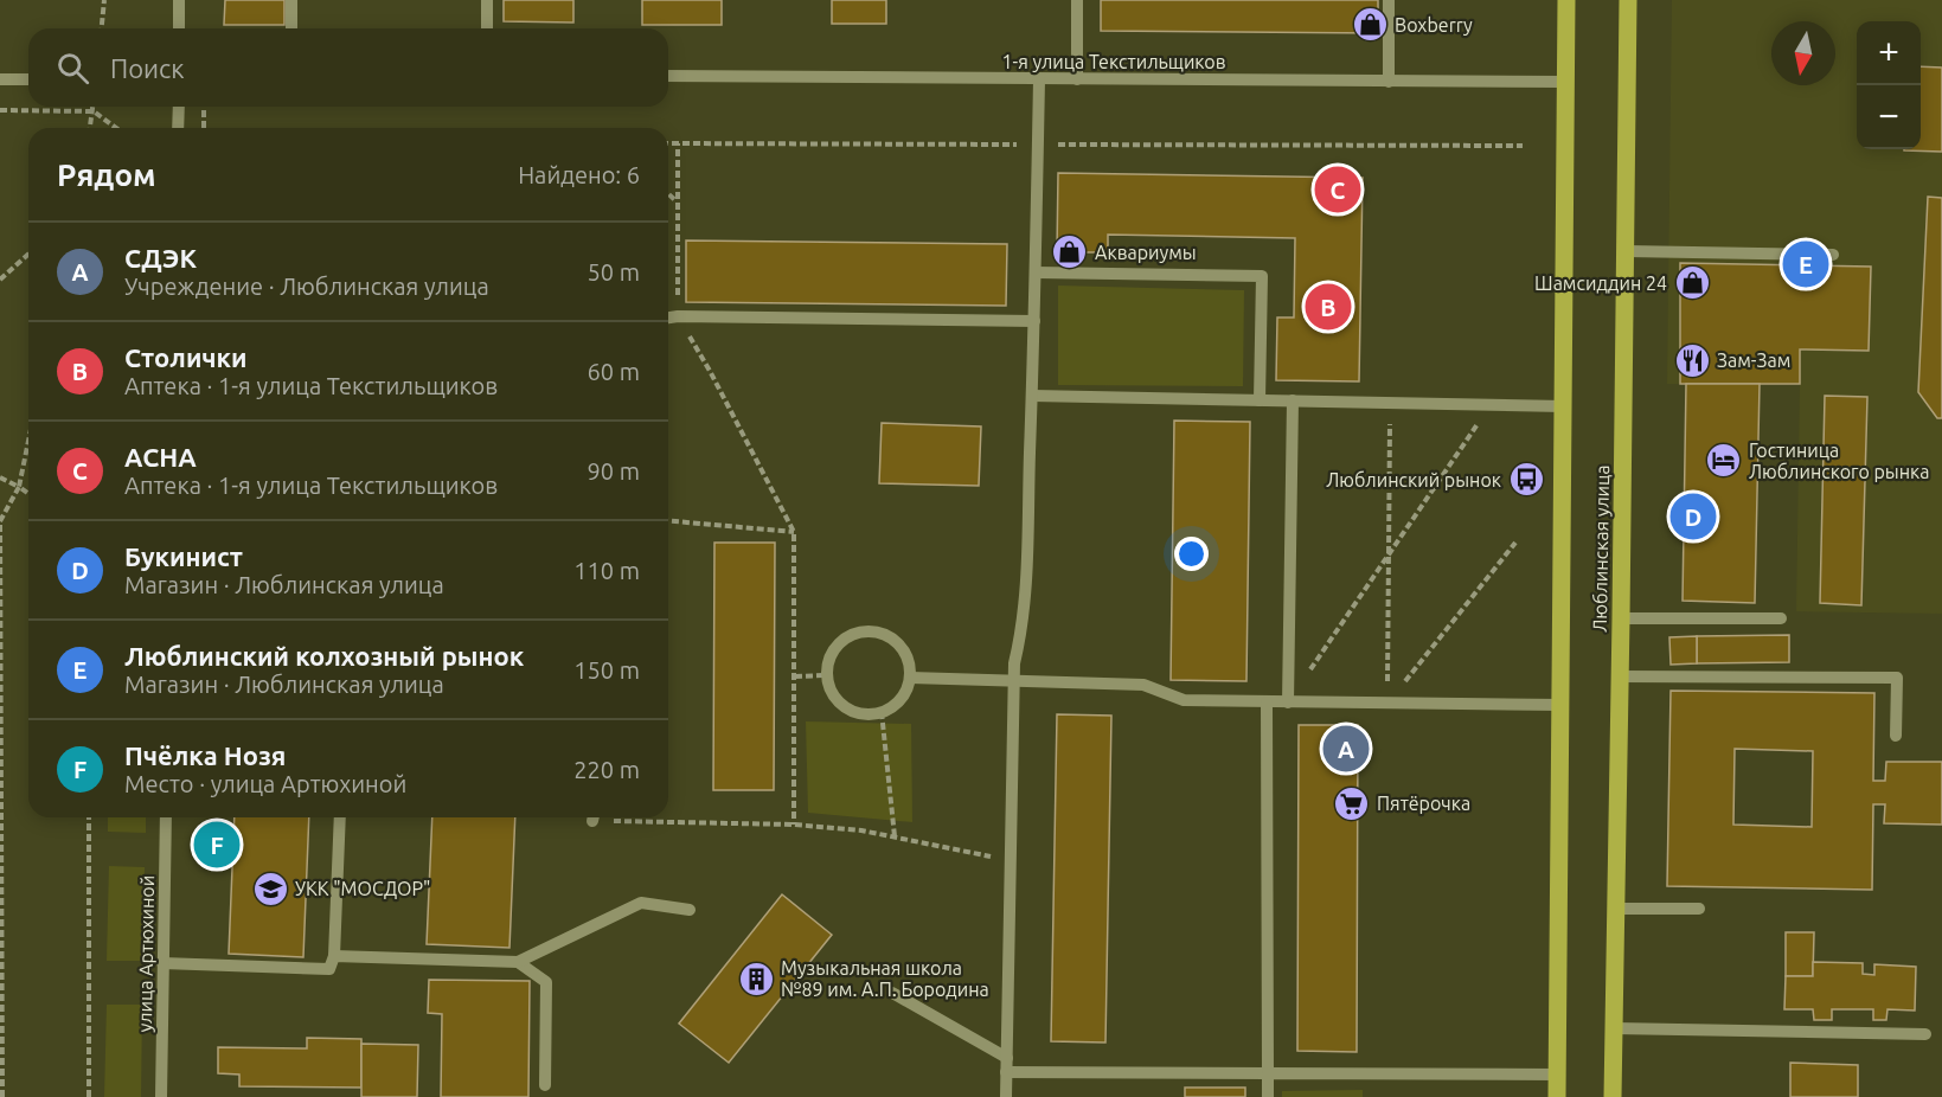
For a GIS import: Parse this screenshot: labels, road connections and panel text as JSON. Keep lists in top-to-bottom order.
{
  "streets": {
    "main road": ["Люблинская улица"],
    "street": ["1-я улица Текстильщиков", "улица Артюхиной"]
  },
  "crossings": [
    ["1-я улица Текстильщиков", "Люблинская улица"]
  ],
  "places": {
    "shop": ["Boxberry", "Аквариумы", "Шамсиддин 24"],
    "restaurant": ["Зам-Зам"],
    "hotel": ["Гостиница Люблинского рынка"],
    "bus stop": ["Люблинский рынок"],
    "supermarket": ["Пятёрочка"],
    "school or university": ["УКК \"МОСДОР\""],
    "building": ["Музыкальная школа №89 им. А.П. Бородина"]
  },
  "north": "bottom",
  "page": {
    "map_buttons": ["+", "−"],
    "search": "Поиск",
    "heading": ["Рядом", "Найдено: 6"],
    "pins": [
      "C",
      "E",
      "B",
      "D",
      "A",
      "F"
    ],
    "list": [
      {
        "mark": "A",
        "name": "СДЭК",
        "note": "Учреждение · Люблинская улица",
        "value": "50 m"
      },
      {
        "mark": "B",
        "name": "Столички",
        "note": "Аптека · 1-я улица Текстильщиков",
        "value": "60 m"
      },
      {
        "mark": "C",
        "name": "АСНА",
        "note": "Аптека · 1-я улица Текстильщиков",
        "value": "90 m"
      },
      {
        "mark": "D",
        "name": "Букинист",
        "note": "Магазин · Люблинская улица",
        "value": "110 m"
      },
      {
        "mark": "E",
        "name": "Люблинский колхозный рынок",
        "note": "Магазин · Люблинская улица",
        "value": "150 m"
      },
      {
        "mark": "F",
        "name": "Пчёлка Нозя",
        "note": "Место · улица Артюхиной",
        "value": "220 m"
      }
    ]
  }
}
